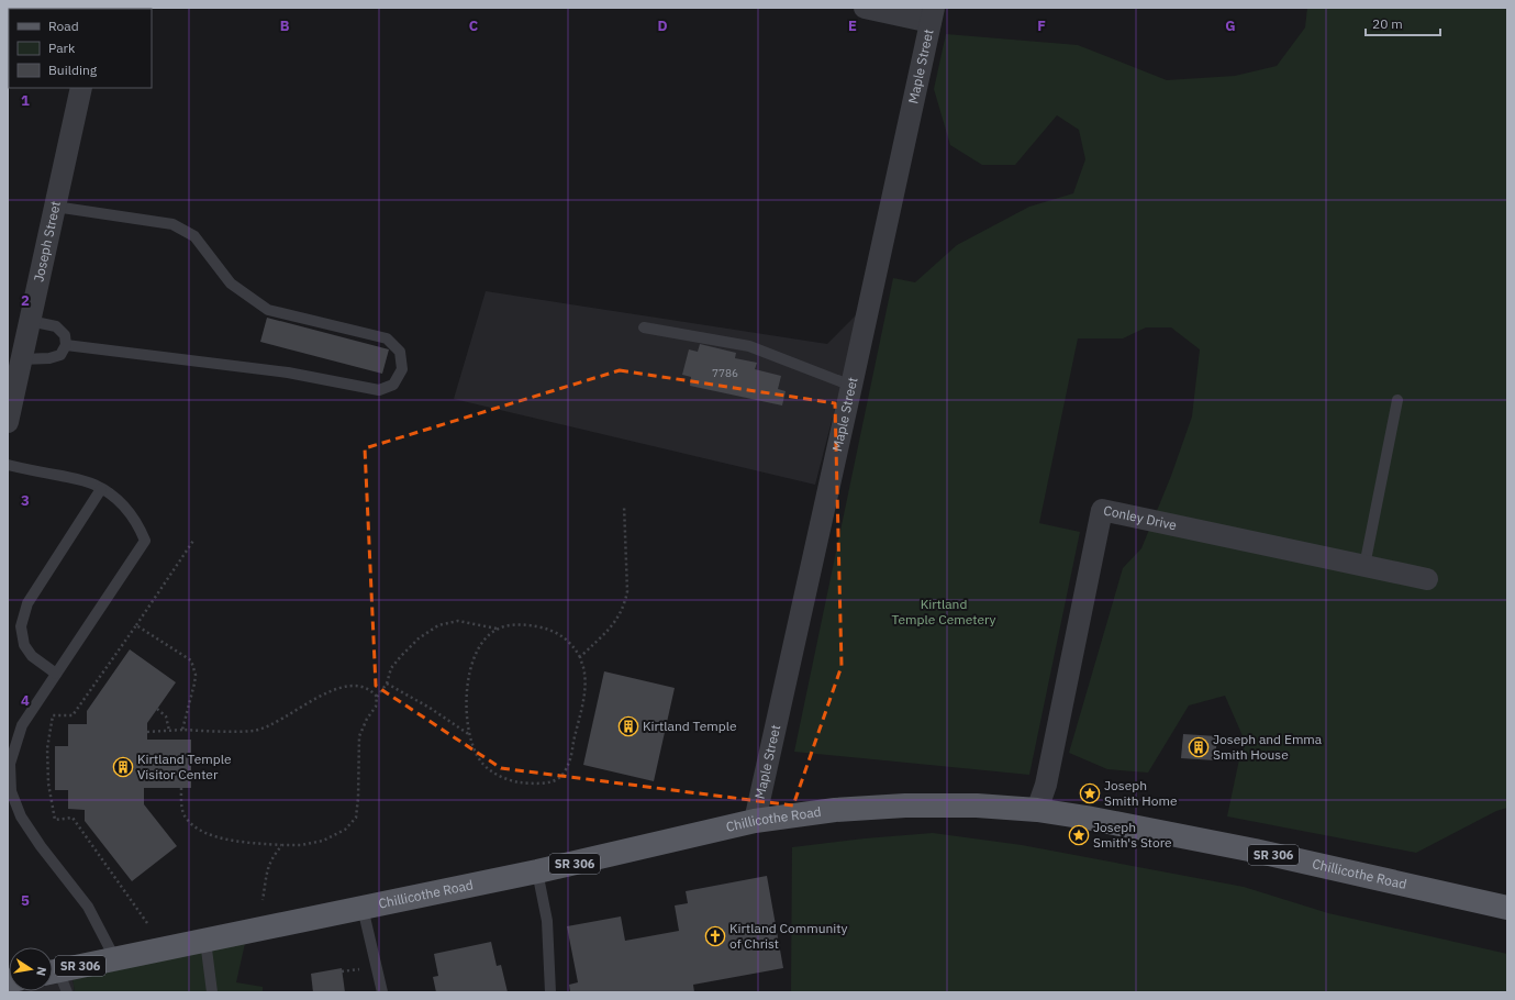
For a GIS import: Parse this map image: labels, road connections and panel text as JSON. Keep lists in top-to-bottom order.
{
  "streets": {
    "main road": ["Chillicothe Road", "SR 306"],
    "street": ["Maple Street", "Joseph Street", "Conley Drive"]
  },
  "crossings": [
    ["Maple Street", "Chillicothe Road"],
    ["Conley Drive", "Chillicothe Road"]
  ],
  "parks": ["Kirtland Temple Cemetery"],
  "places": {
    "building": ["Kirtland Temple", "Joseph and Emma Smith House", "Kirtland Temple Visitor Center"],
    "place": ["Joseph Smith Home", "Joseph Smith's Store"],
    "church": ["Kirtland Community of Christ"]
  },
  "house_numbers": ["7786"],
  "legend": ["Road", "Park", "Building"],
  "scale_bar": "20 m",
  "north": "right",
  "grid": {
    "columns": [
      "B",
      "C",
      "D",
      "E",
      "F",
      "G"
    ],
    "rows": [
      "1",
      "2",
      "3",
      "4",
      "5"
    ]
  }
}
